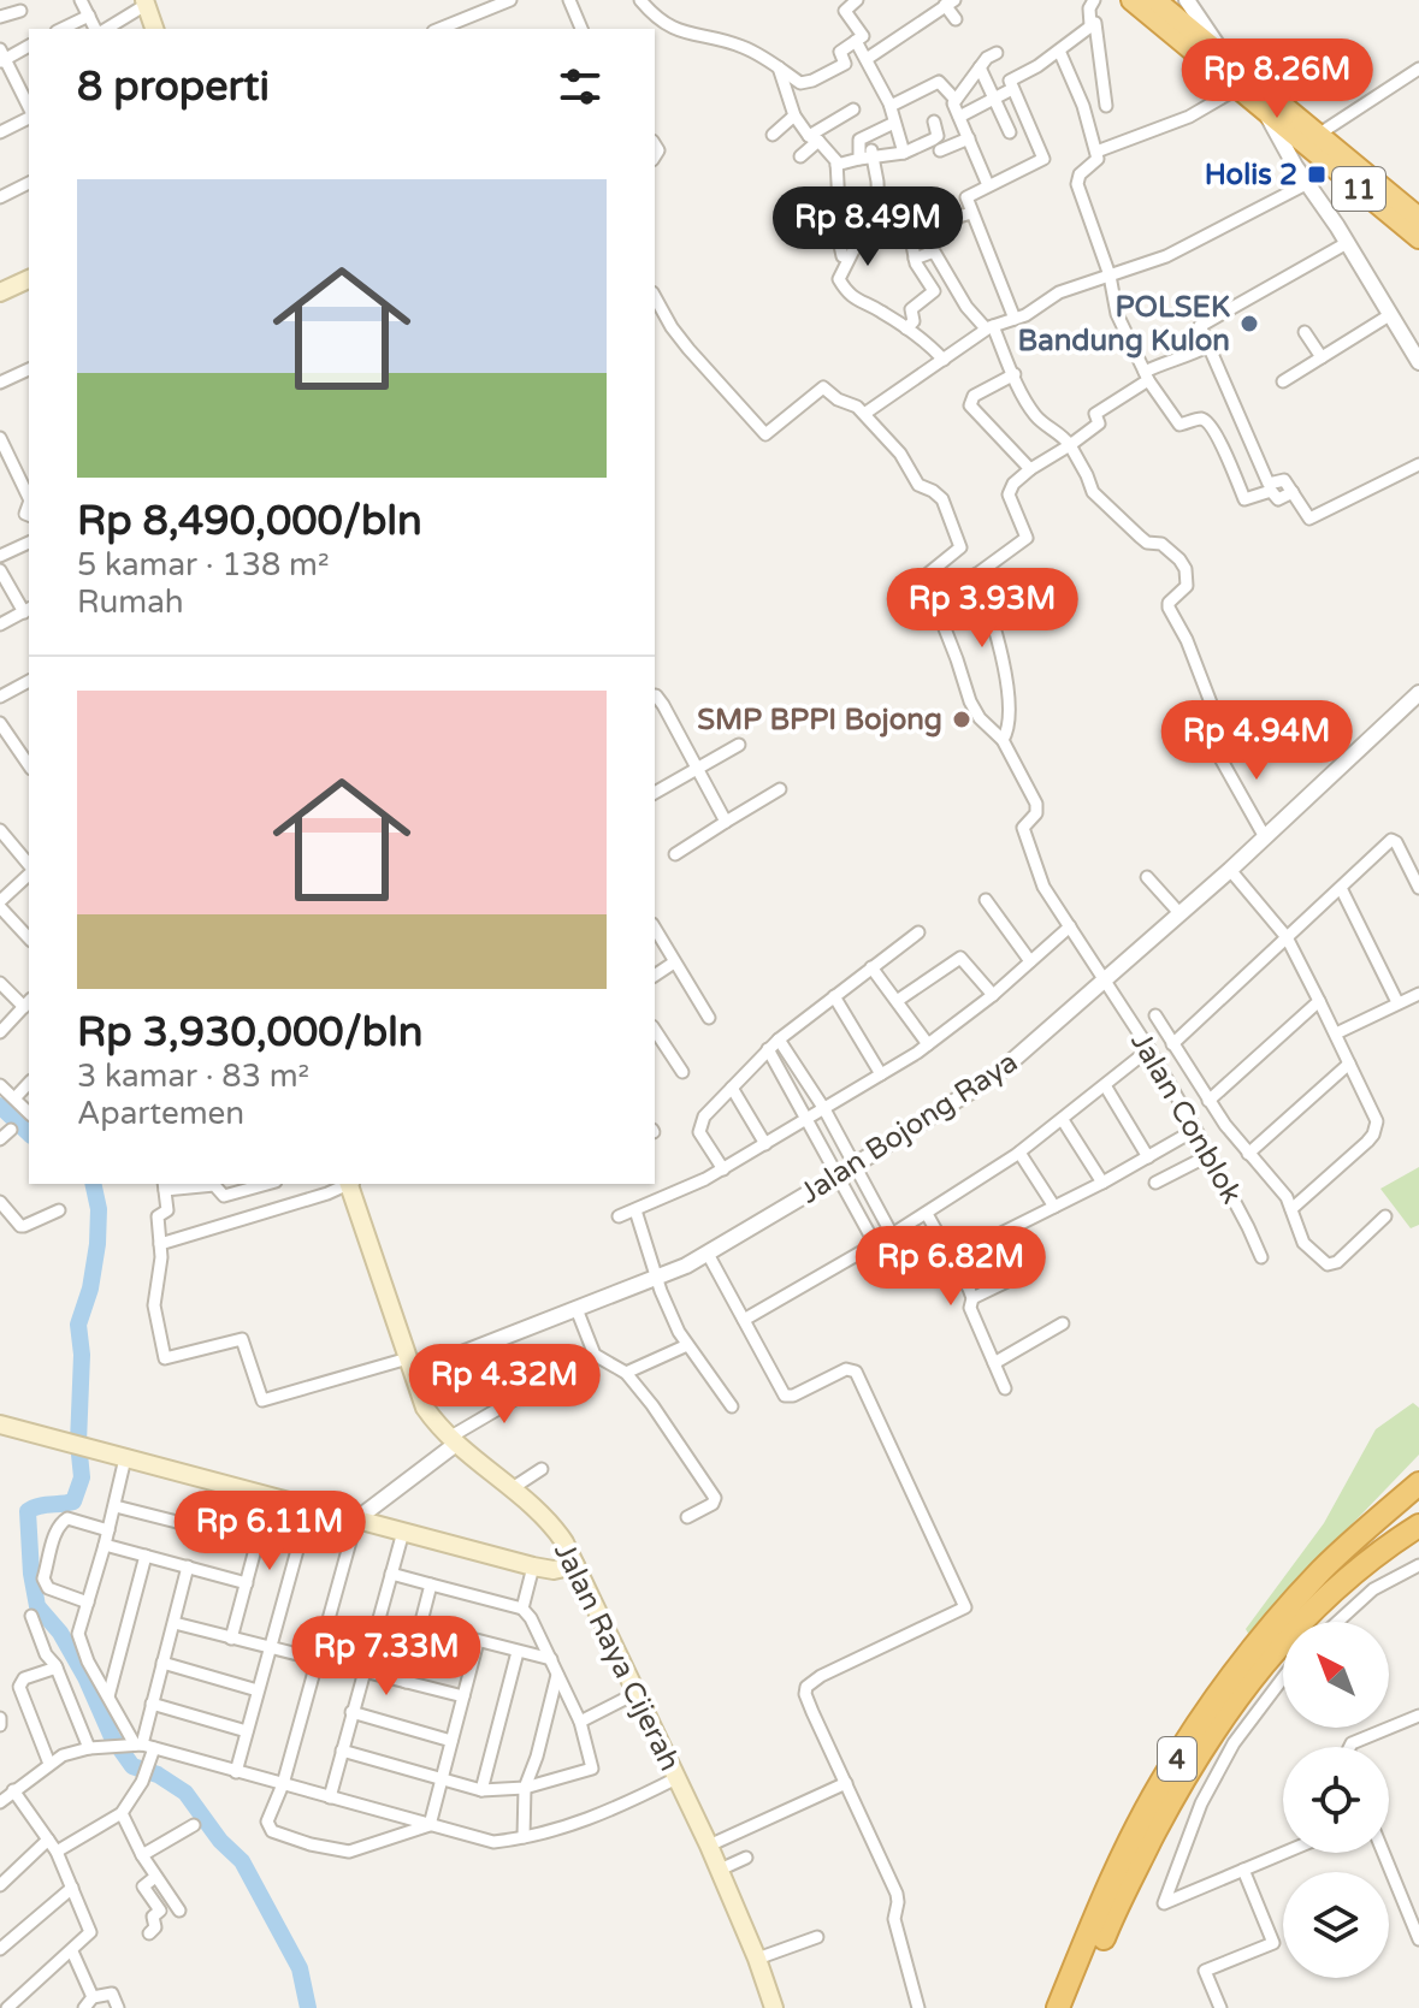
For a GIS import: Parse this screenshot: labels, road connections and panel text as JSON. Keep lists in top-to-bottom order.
{
  "streets": {
    "highway": ["11", "4"],
    "main road": ["Jalan Raya Cijerah"],
    "street": ["Jalan Conblok", "Jalan Bojong Raya"]
  },
  "crossings": [
    ["Jalan Conblok", "Jalan Bojong Raya"],
    ["Jalan Bojong Raya", "Jalan Raya Cijerah"]
  ],
  "places": {
    "transit": ["Holis 2"],
    "other": ["POLSEK Bandung Kulon", "SMP BPPI Bojong"]
  },
  "north": "top left",
  "page": {
    "heading": "8 properti",
    "price": [
      "Rp 8.26M",
      "Rp 8.49M",
      "Rp 3.93M",
      "Rp 4.94M",
      "Rp 6.82M",
      "Rp 4.32M",
      "Rp 6.11M",
      "Rp 7.33M"
    ],
    "list": [
      {
        "name": "Rp 8,490,000/bln",
        "note": "5 kamar · 138 m² · Rumah"
      },
      {
        "name": "Rp 3,930,000/bln",
        "note": "3 kamar · 83 m² · Apartemen"
      }
    ]
  }
}
